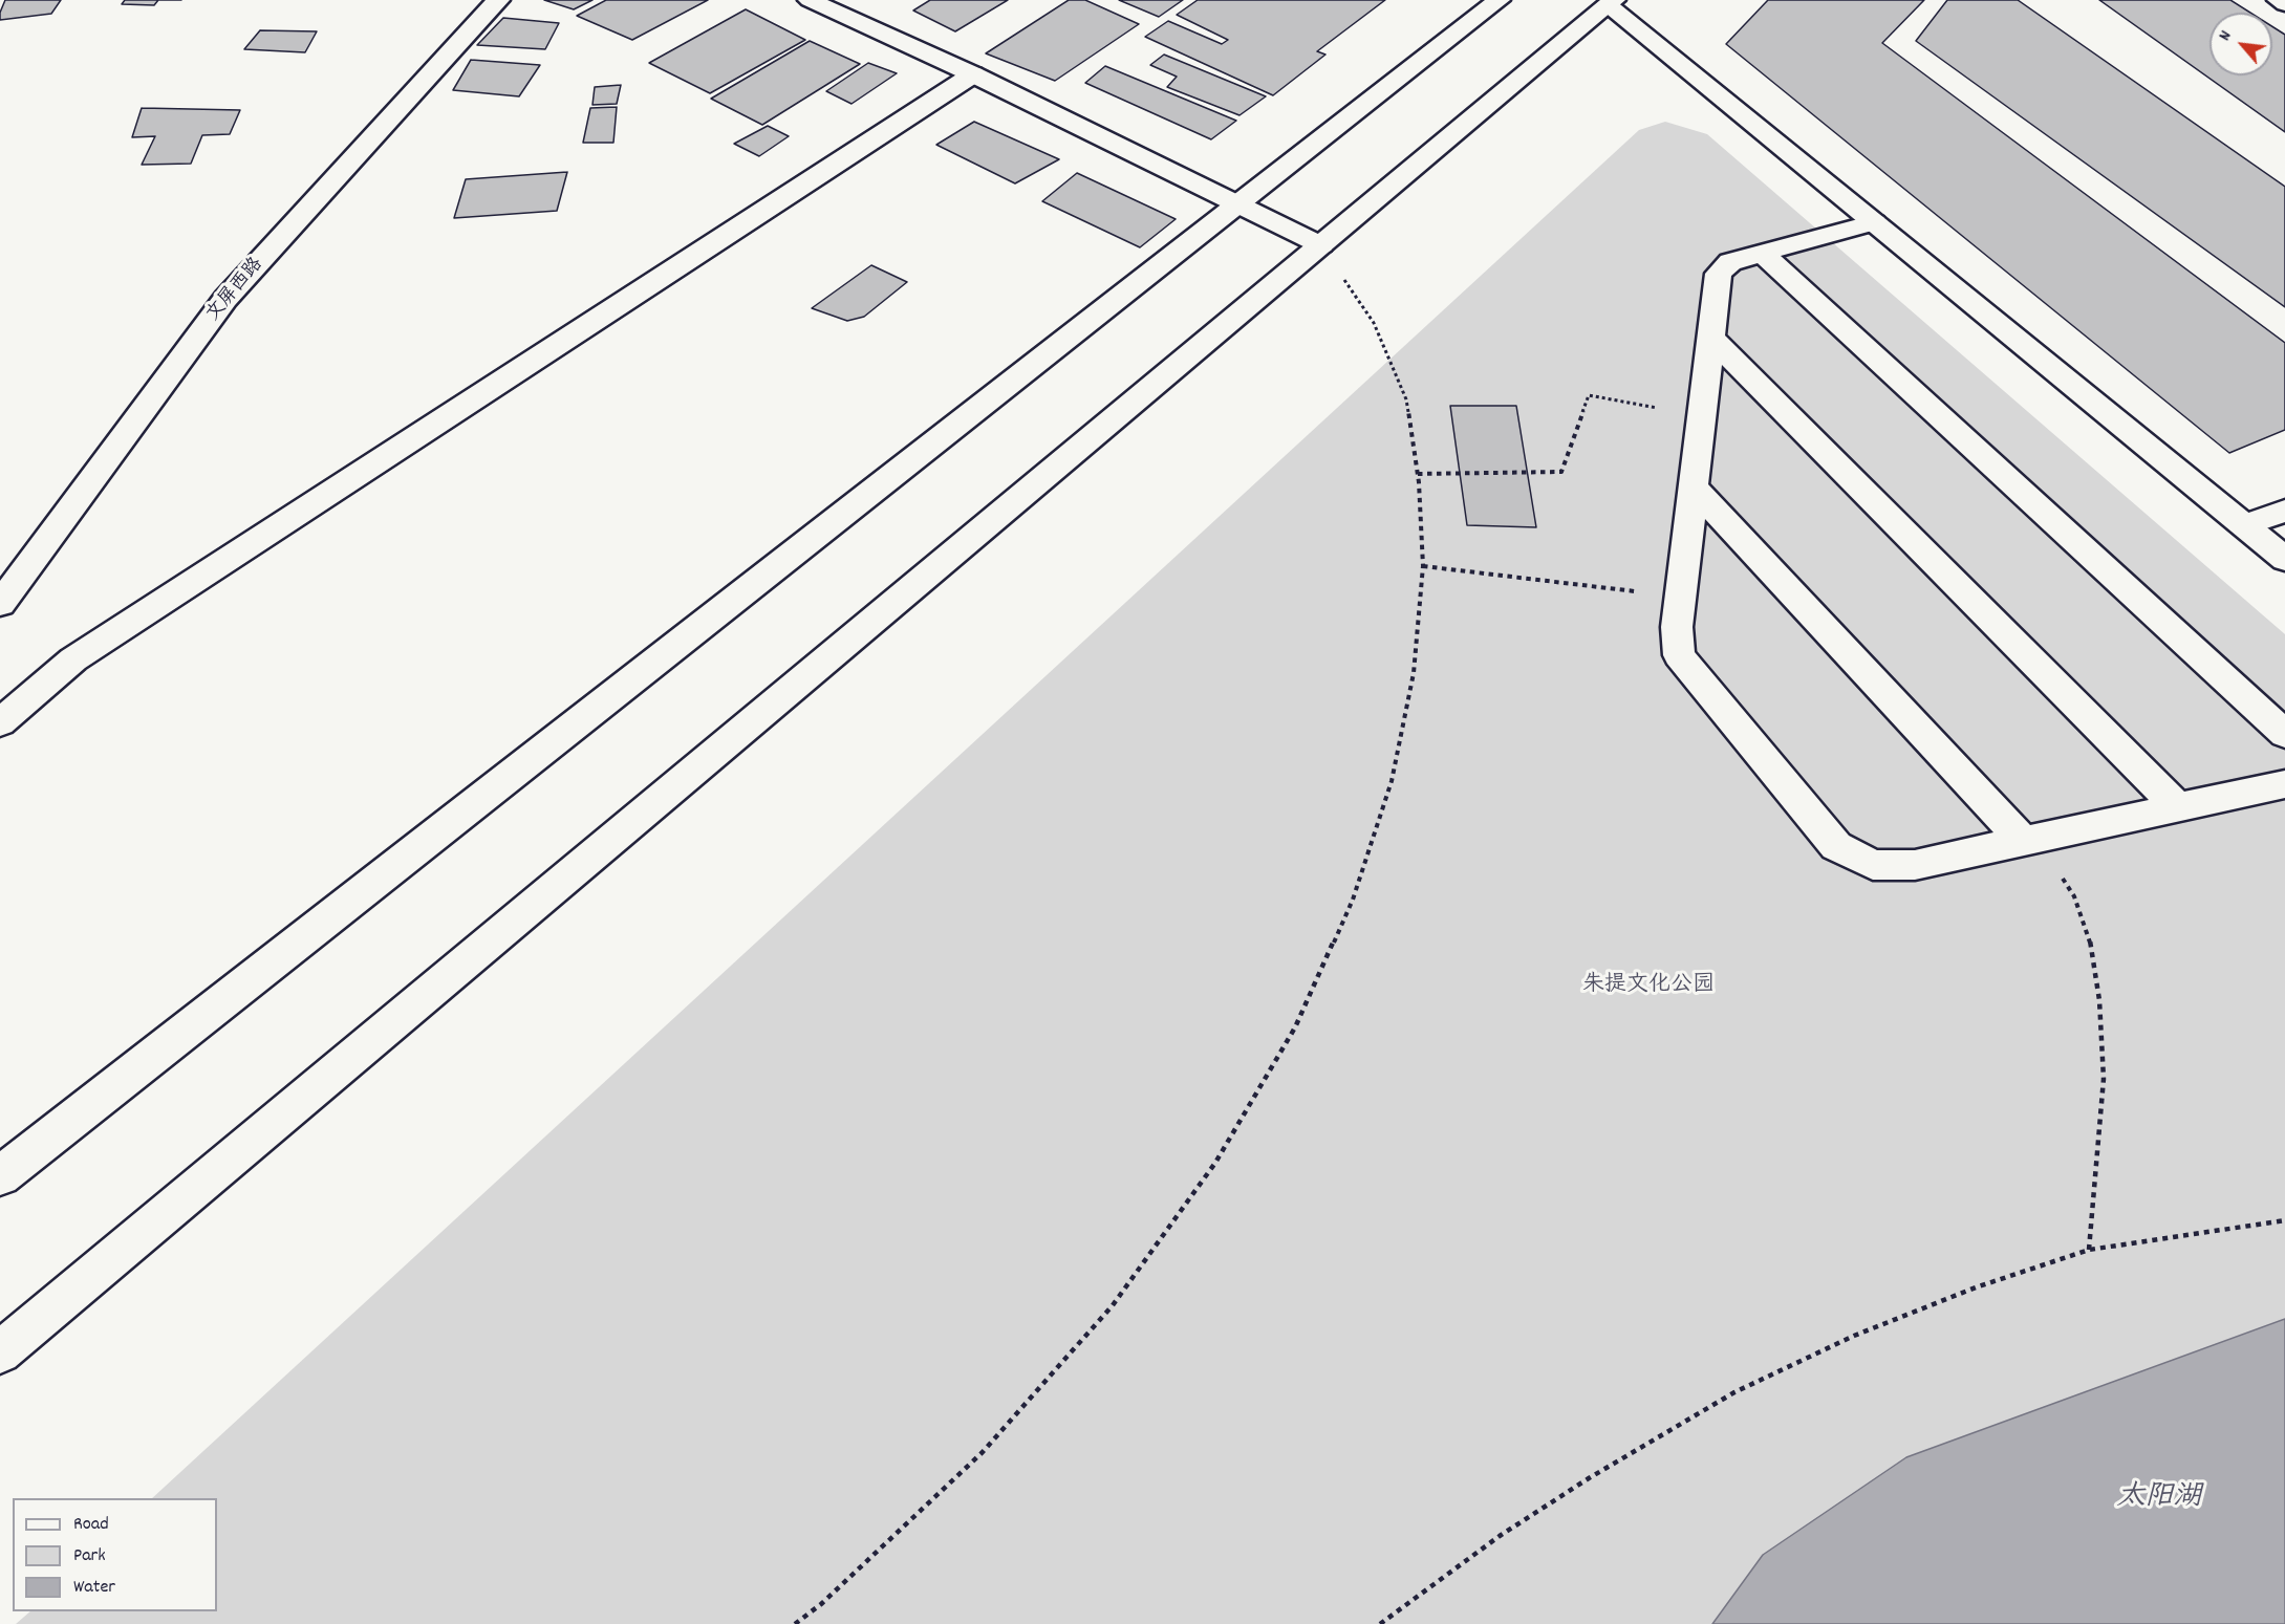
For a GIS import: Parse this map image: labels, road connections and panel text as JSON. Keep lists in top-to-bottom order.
{
  "streets": {
    "main road": ["文屏西路"]
  },
  "water": ["太阳湖"],
  "parks": ["朱提文化公园"],
  "legend": ["Road", "Park", "Water"],
  "north": "top left"
}
